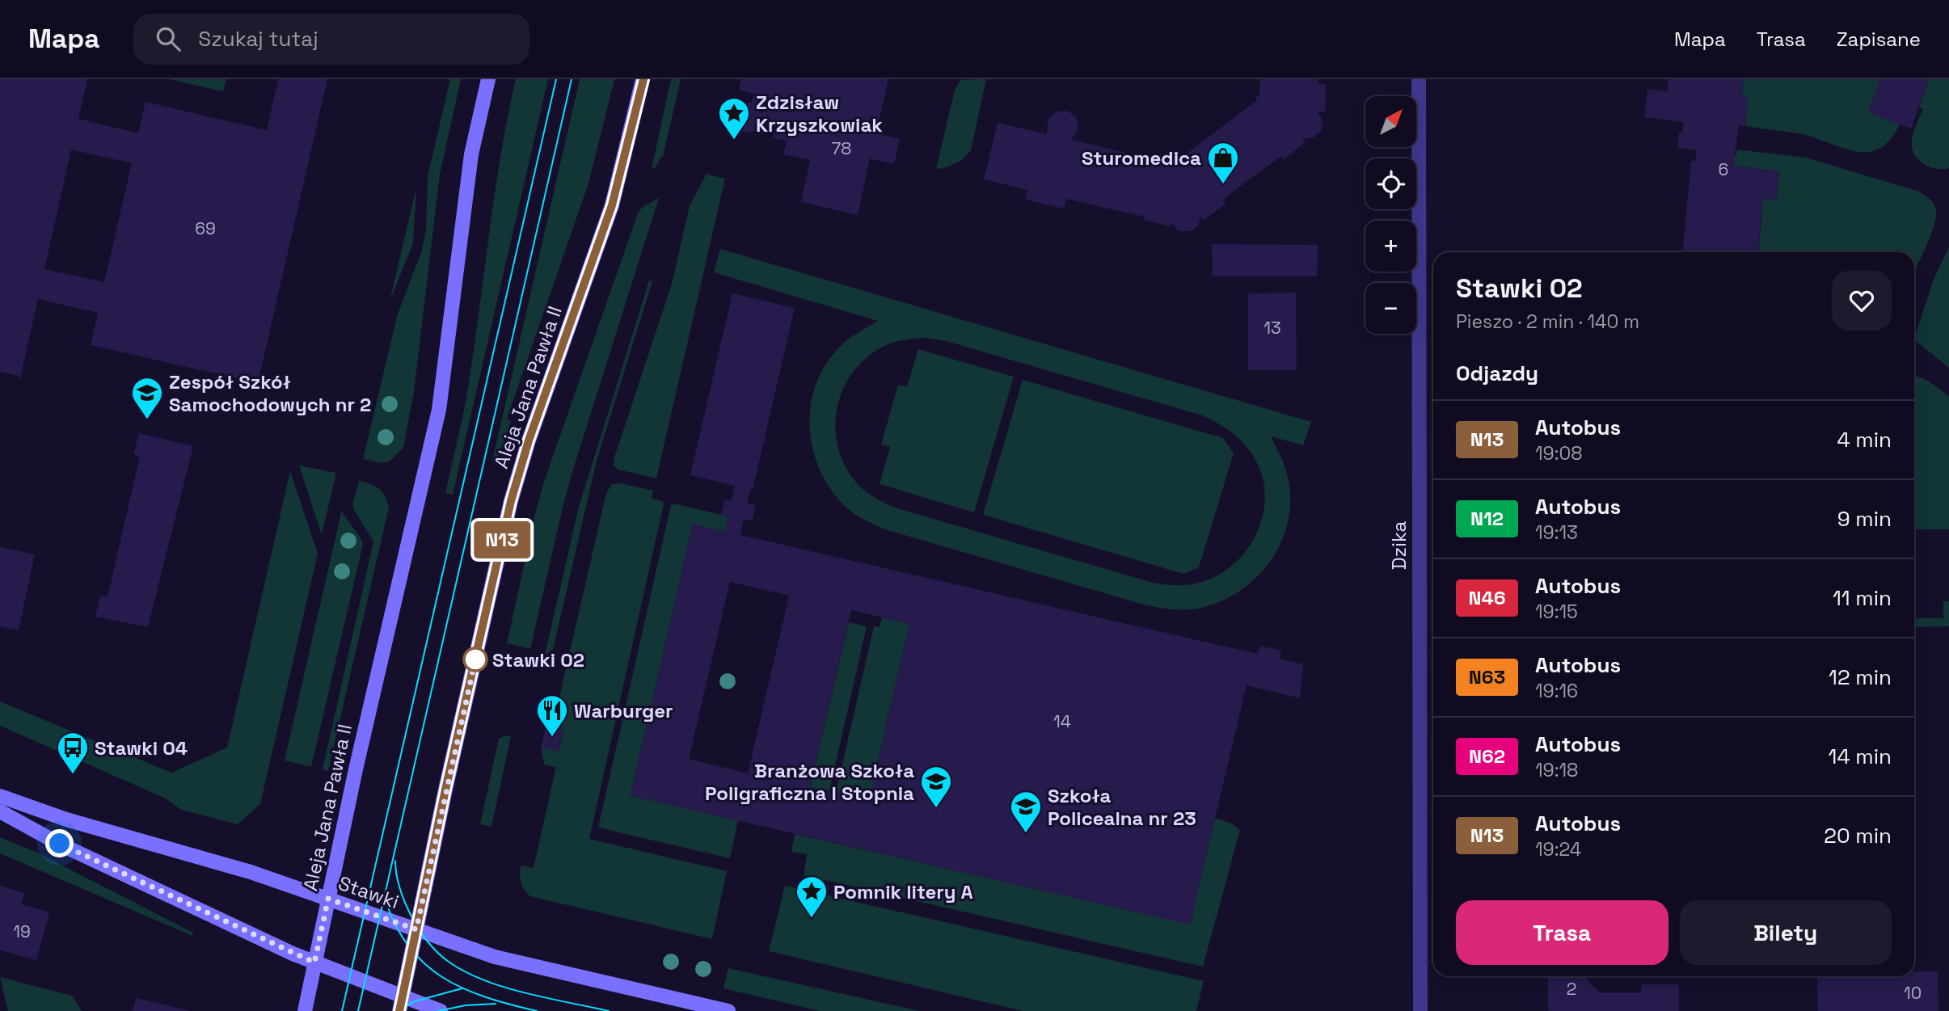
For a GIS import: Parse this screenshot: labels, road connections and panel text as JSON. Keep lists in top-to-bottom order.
{
  "streets": {
    "main road": ["Aleja Jana Pawła II", "Stawki"],
    "street": ["Dzika"]
  },
  "crossings": [
    ["Aleja Jana Pawła II", "Stawki"]
  ],
  "places": {
    "place": ["Zdzisław Krzyszkowiak", "Pomnik litery A"],
    "shop": ["Sturomedica"],
    "school or university": ["Zespół Szkół Samochodowych nr 2", "Branżowa Szkoła Poligraficzna I Stopnia", "Szkoła Policealna nr 23"],
    "other": ["Stawki 02"],
    "restaurant": ["Warburger"],
    "bus stop": ["Stawki 04"]
  },
  "lines": ["bus line N13"],
  "house_numbers": [
    "78",
    "6",
    "69",
    "13",
    "14",
    "19",
    "2",
    "10"
  ],
  "north": "top right",
  "page": {
    "header": "Mapa",
    "search": "Szukaj tutaj",
    "nav": ["Mapa", "Trasa", "Zapisane"],
    "on_map": "N13",
    "map_buttons": ["+", "−"],
    "heading": [
      ["Stawki 02", "Pieszo · 2 min · 140 m"],
      "Odjazdy"
    ],
    "list": [
      {
        "mark": "N13",
        "name": "Autobus",
        "note": "19:08",
        "value": "4 min"
      },
      {
        "mark": "N12",
        "name": "Autobus",
        "note": "19:13",
        "value": "9 min"
      },
      {
        "mark": "N46",
        "name": "Autobus",
        "note": "19:15",
        "value": "11 min"
      },
      {
        "mark": "N63",
        "name": "Autobus",
        "note": "19:16",
        "value": "12 min"
      },
      {
        "mark": "N62",
        "name": "Autobus",
        "note": "19:18",
        "value": "14 min"
      },
      {
        "mark": "N13",
        "name": "Autobus",
        "note": "19:24",
        "value": "20 min"
      }
    ],
    "buttons": ["Trasa", "Bilety"]
  }
}
